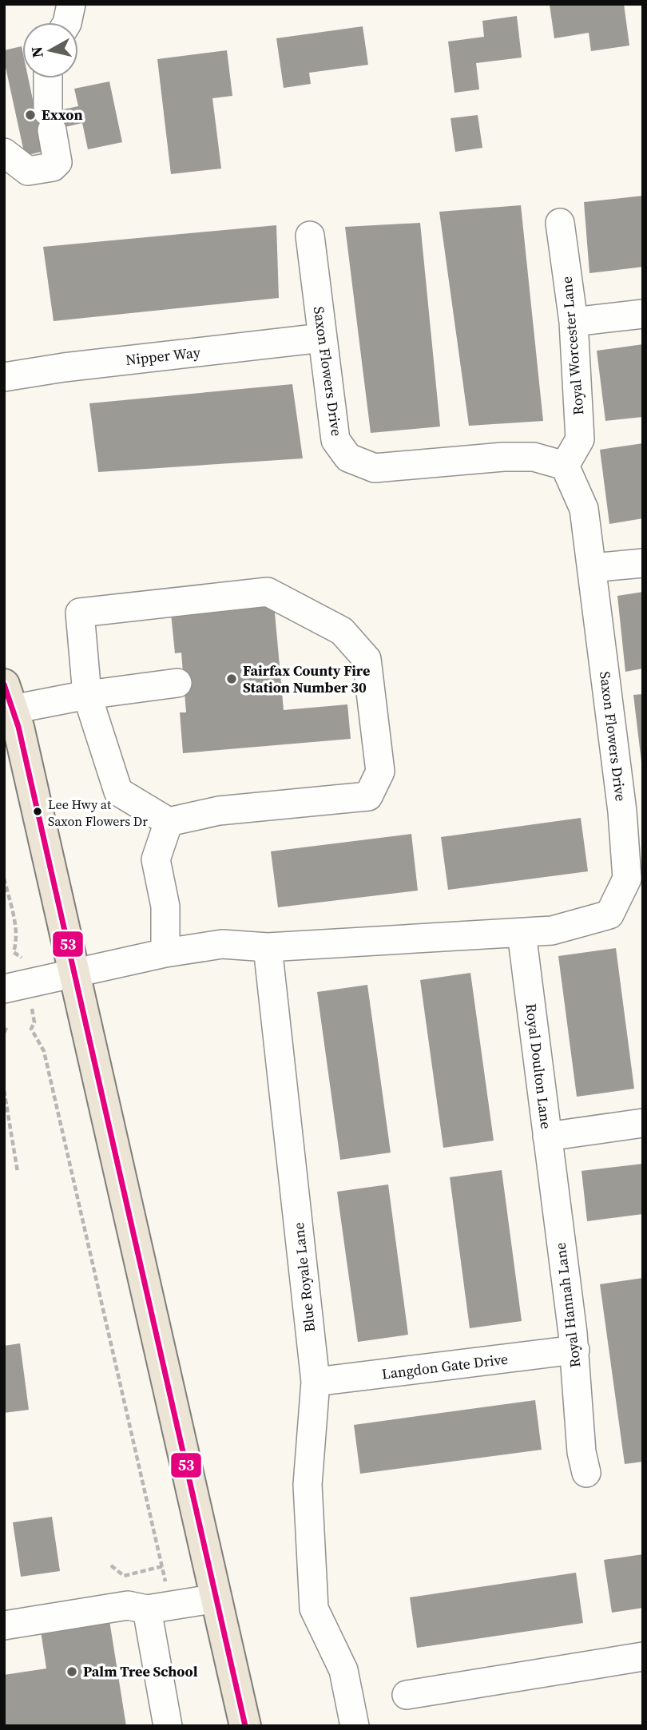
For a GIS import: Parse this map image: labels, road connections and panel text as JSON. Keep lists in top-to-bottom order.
{
  "streets": {
    "street": [
      "Royal Worcester Lane",
      "Nipper Way",
      "Saxon Flowers Drive",
      "Royal Doulton Lane",
      "Blue Royale Lane",
      "Royal Hannah Lane",
      "Langdon Gate Drive"
    ]
  },
  "crossings": [
    ["Royal Worcester Lane", "Saxon Flowers Drive"],
    ["Nipper Way", "Saxon Flowers Drive"],
    ["Saxon Flowers Drive", "Royal Doulton Lane"],
    ["Saxon Flowers Drive", "Blue Royale Lane"],
    ["Royal Doulton Lane", "Royal Hannah Lane"],
    ["Blue Royale Lane", "Langdon Gate Drive"],
    ["Royal Hannah Lane", "Langdon Gate Drive"]
  ],
  "places": [
    "Exxon",
    "Fairfax County Fire Station Number 30",
    "Lee Hwy at Saxon Flowers Dr",
    "Palm Tree School"
  ],
  "lines": ["transit line 53"],
  "north": "left"
}
